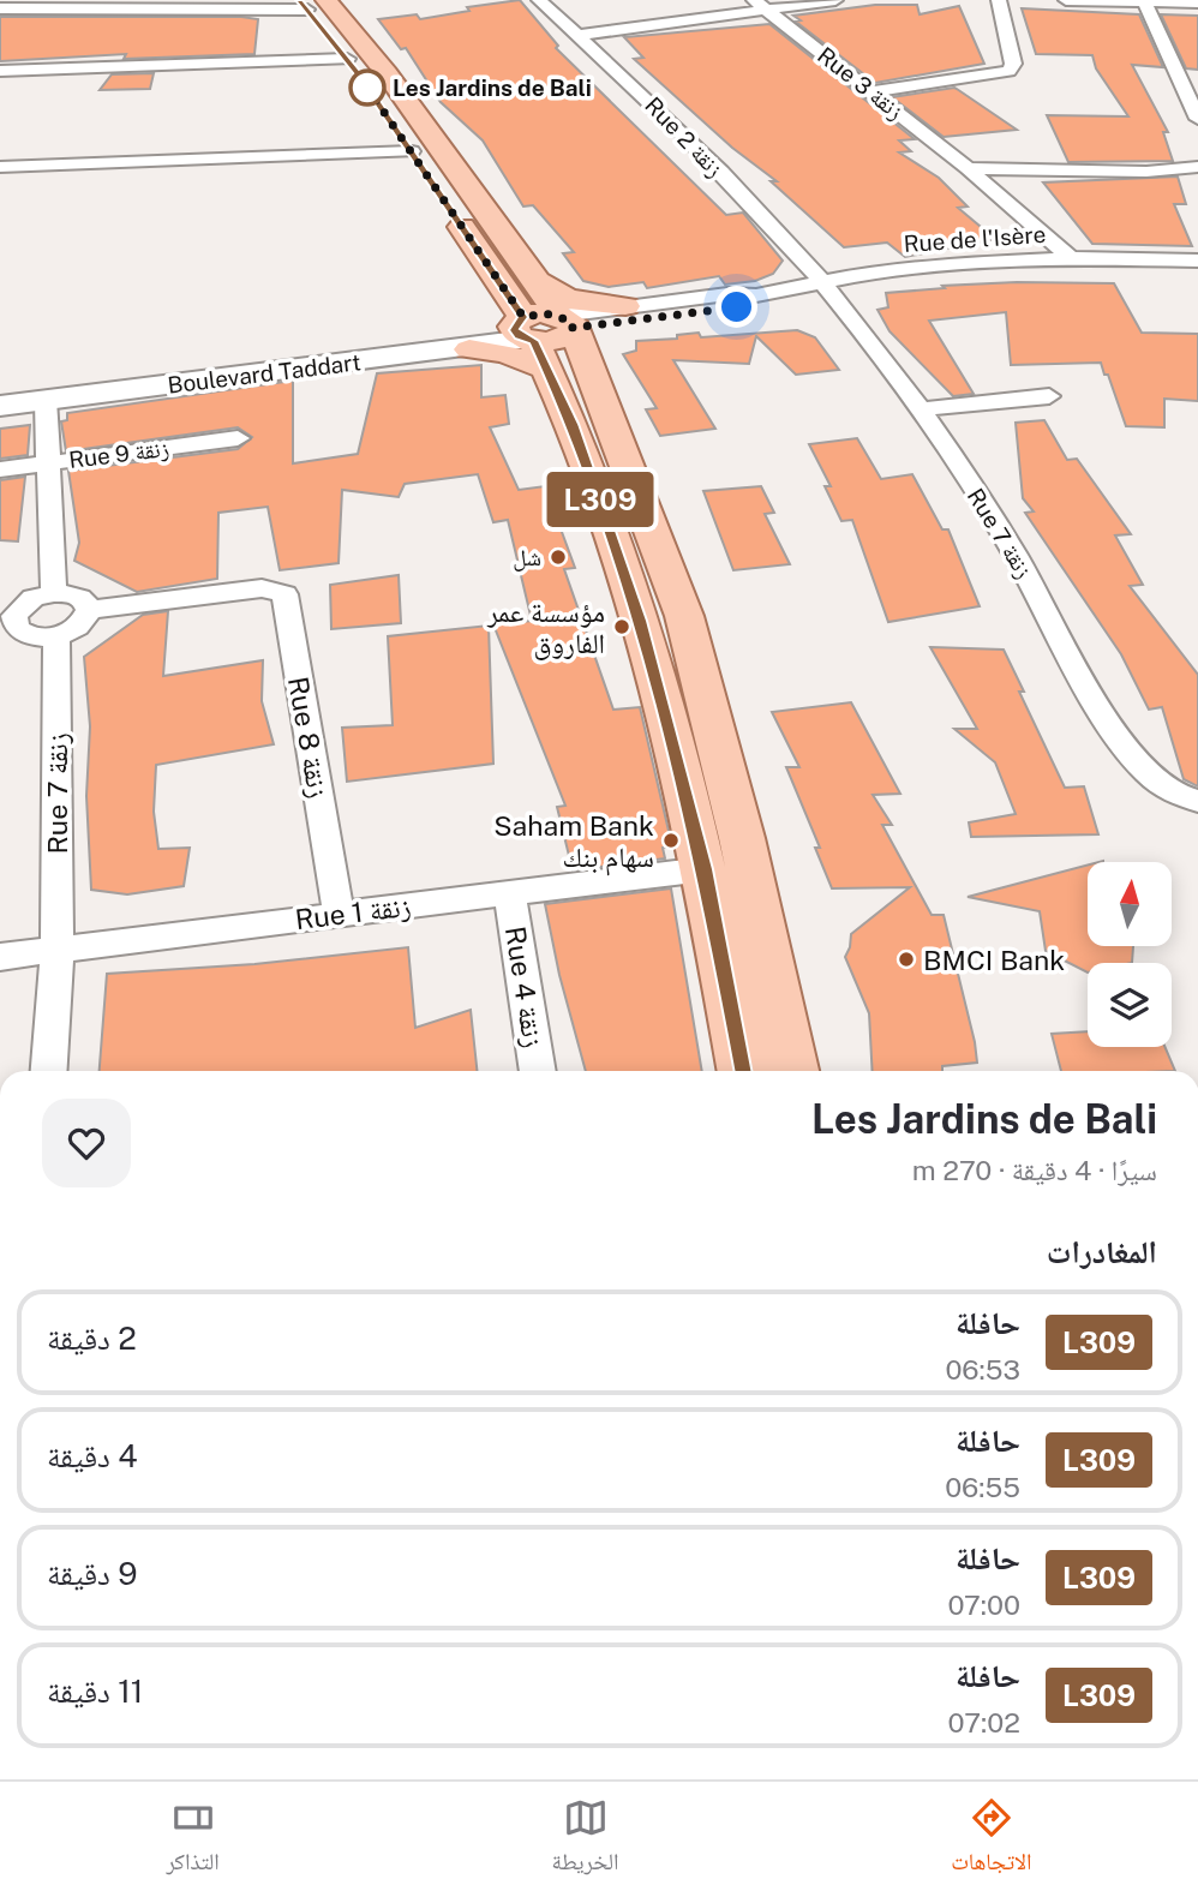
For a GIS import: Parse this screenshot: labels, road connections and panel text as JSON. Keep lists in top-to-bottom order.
{
  "streets": {
    "street": [
      "Rue 3 زنقة",
      "Rue 2 زنقة",
      "Rue de l'Isère",
      "Boulevard Taddart",
      "Rue 9 زنقة",
      "Rue 7 زنقة",
      "Rue 8 زنقة",
      "Rue 1 زنقة",
      "Rue 4 زنقة"
    ]
  },
  "crossings": [
    ["Rue 3 زنقة", "Rue de l'Isère"],
    ["Rue 2 زنقة", "Rue de l'Isère"],
    ["Rue 2 زنقة", "Rue 7 زنقة"],
    ["Rue de l'Isère", "Boulevard Taddart"],
    ["Rue de l'Isère", "Rue 7 زنقة"],
    ["Rue 7 زنقة", "Rue 1 زنقة"],
    ["Rue 8 زنقة", "Rue 1 زنقة"],
    ["Rue 1 زنقة", "Rue 4 زنقة"]
  ],
  "places": [
    "Les Jardins de Bali",
    "شل",
    "مؤسسة عمر الفاروق",
    "Saham Bank سهام بنك",
    "BMCI Bank"
  ],
  "lines": ["bus line L309"],
  "north": "top",
  "page": {
    "on_map": "L309",
    "heading": [
      ["Les Jardins de Bali", "سيرًا · 4 دقيقة · 270 m"],
      "المغادرات"
    ],
    "list": [
      {
        "mark": "L309",
        "name": "حافلة",
        "note": "06:53",
        "value": "2 دقيقة"
      },
      {
        "mark": "L309",
        "name": "حافلة",
        "note": "06:55",
        "value": "4 دقيقة"
      },
      {
        "mark": "L309",
        "name": "حافلة",
        "note": "07:00",
        "value": "9 دقيقة"
      },
      {
        "mark": "L309",
        "name": "حافلة",
        "note": "07:02",
        "value": "11 دقيقة"
      }
    ],
    "tabs": ["الاتجاهات", "الخريطة", "التذاكر"]
  }
}
